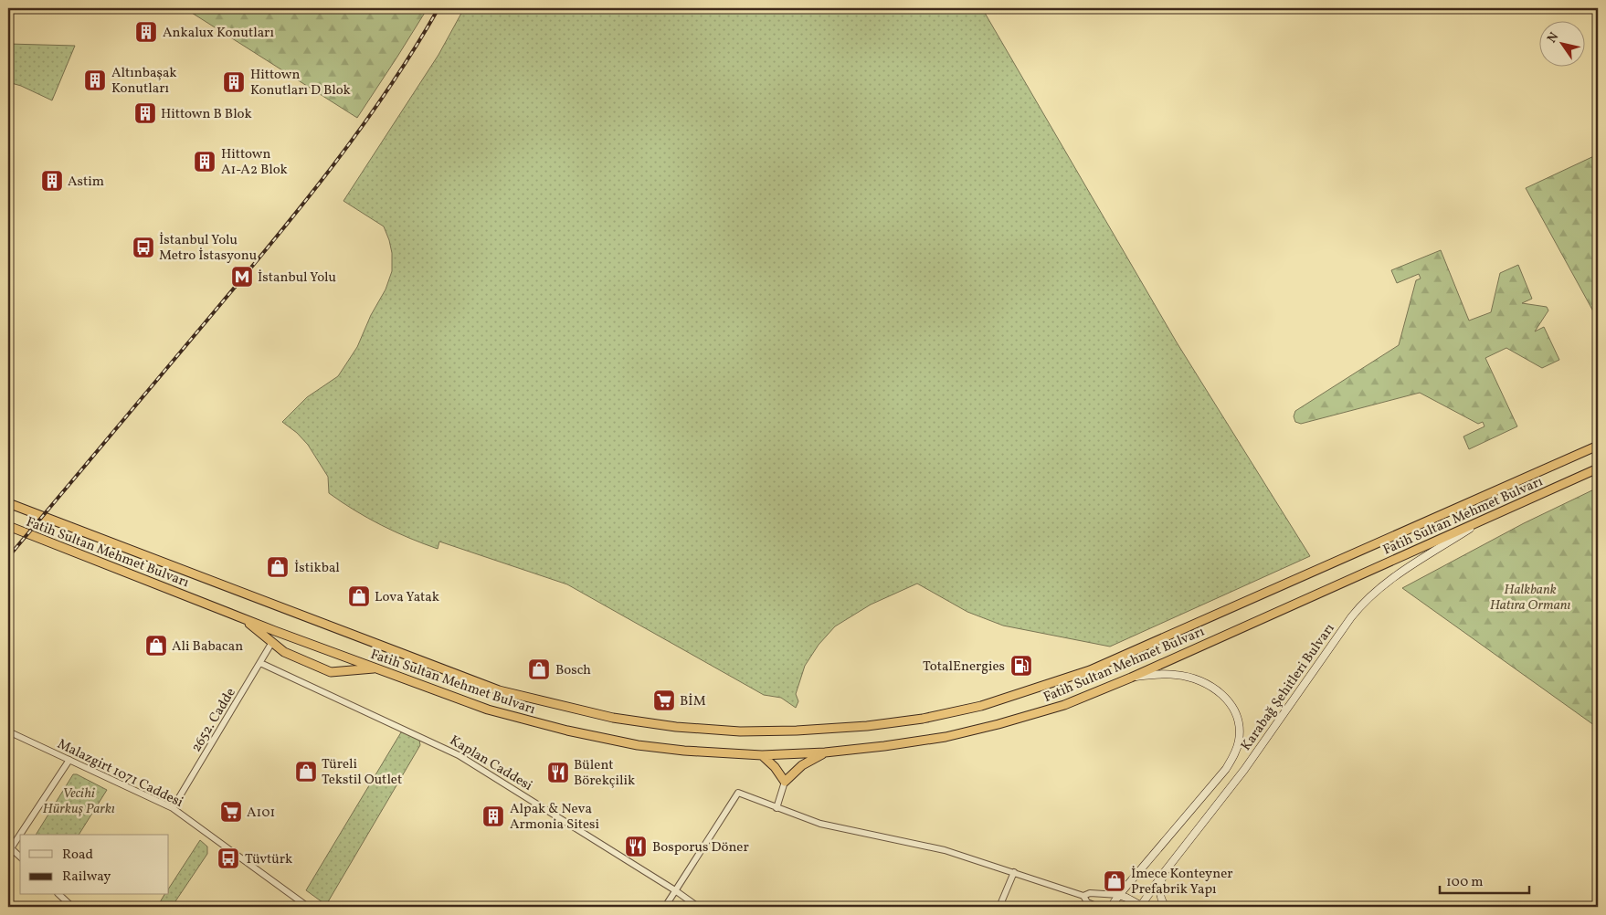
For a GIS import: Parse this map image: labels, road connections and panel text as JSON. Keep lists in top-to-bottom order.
{
  "streets": {
    "highway": ["Fatih Sultan Mehmet Bulvarı"],
    "main road": ["Karabağ Şehitleri Bulvarı"],
    "street": ["2652. Cadde", "Kaplan Caddesi", "Malazgirt 1071 Caddesi"]
  },
  "crossings": [
    ["Fatih Sultan Mehmet Bulvarı", "Karabağ Şehitleri Bulvarı"],
    ["2652. Cadde", "Kaplan Caddesi"],
    ["2652. Cadde", "Malazgirt 1071 Caddesi"]
  ],
  "parks": ["Halkbank Hatıra Ormanı", "Vecihi Hürkuş Parkı"],
  "places": {
    "building": [
      "Ankalux Konutları",
      "Altınbaşak Konutları",
      "Hittown Konutları D Blok",
      "Hittown B Blok",
      "Hittown A1-A2 Blok",
      "Astim",
      "Alpak & Neva Armonia Sitesi"
    ],
    "bus stop": ["İstanbul Yolu Metro İstasyonu", "Tüvtürk"],
    "metro station": ["İstanbul Yolu"],
    "shop": [
      "İstikbal",
      "Lova Yatak",
      "Ali Babacan",
      "Bosch",
      "Türeli Tekstil Outlet",
      "İmece Konteyner Prefabrik Yapı"
    ],
    "fuel station": ["TotalEnergies"],
    "supermarket": ["BİM", "A101"],
    "restaurant": ["Bülent Börekçilik", "Bosporus Döner"]
  },
  "legend": ["Road", "Railway"],
  "scale_bar": "100 m",
  "north": "top left"
}
